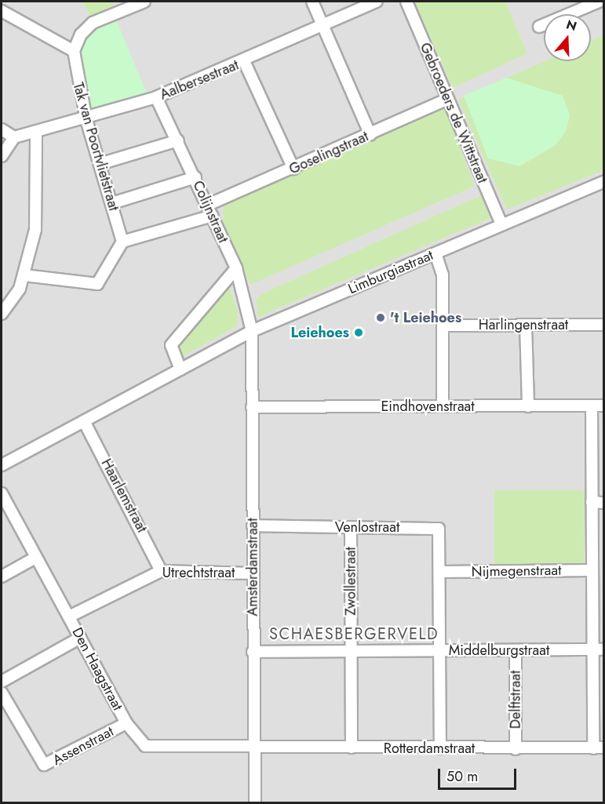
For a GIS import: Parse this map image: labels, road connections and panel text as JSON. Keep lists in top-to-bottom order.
{
  "streets": {
    "street": [
      "Aalbersestraat",
      "Gebroeders de Wittstraat",
      "Tak van Poortvlietstraat",
      "Goselingstraat",
      "Colijnstraat",
      "Limburgiastraat",
      "Harlingenstraat",
      "Eindhovenstraat",
      "Haarlemstraat",
      "Venlostraat",
      "Amsterdamstraat",
      "Nijmegenstraat",
      "Utrechtstraat",
      "Zwollestraat",
      "Middelburgstraat",
      "Den Haagstraat",
      "Delftstraat",
      "Assenstraat",
      "Rotterdamstraat"
    ]
  },
  "crossings": [
    ["Aalbersestraat", "Tak van Poortvlietstraat"],
    ["Aalbersestraat", "Colijnstraat"],
    ["Gebroeders de Wittstraat", "Goselingstraat"],
    ["Gebroeders de Wittstraat", "Limburgiastraat"],
    ["Goselingstraat", "Colijnstraat"],
    ["Colijnstraat", "Limburgiastraat"],
    ["Colijnstraat", "Amsterdamstraat"],
    ["Limburgiastraat", "Haarlemstraat"],
    ["Limburgiastraat", "Amsterdamstraat"],
    ["Eindhovenstraat", "Amsterdamstraat"],
    ["Haarlemstraat", "Utrechtstraat"],
    ["Venlostraat", "Amsterdamstraat"],
    ["Venlostraat", "Nijmegenstraat"],
    ["Venlostraat", "Zwollestraat"],
    ["Amsterdamstraat", "Utrechtstraat"],
    ["Amsterdamstraat", "Middelburgstraat"],
    ["Amsterdamstraat", "Den Haagstraat"],
    ["Amsterdamstraat", "Rotterdamstraat"],
    ["Utrechtstraat", "Den Haagstraat"],
    ["Zwollestraat", "Middelburgstraat"],
    ["Zwollestraat", "Rotterdamstraat"],
    ["Middelburgstraat", "Delftstraat"],
    ["Den Haagstraat", "Assenstraat"],
    ["Den Haagstraat", "Rotterdamstraat"],
    ["Delftstraat", "Rotterdamstraat"]
  ],
  "districts": ["SCHAESBERGERVELD"],
  "places": ["'t Leiehoes", "Leiehoes"],
  "scale_bar": "50 m",
  "north": "top"
}
